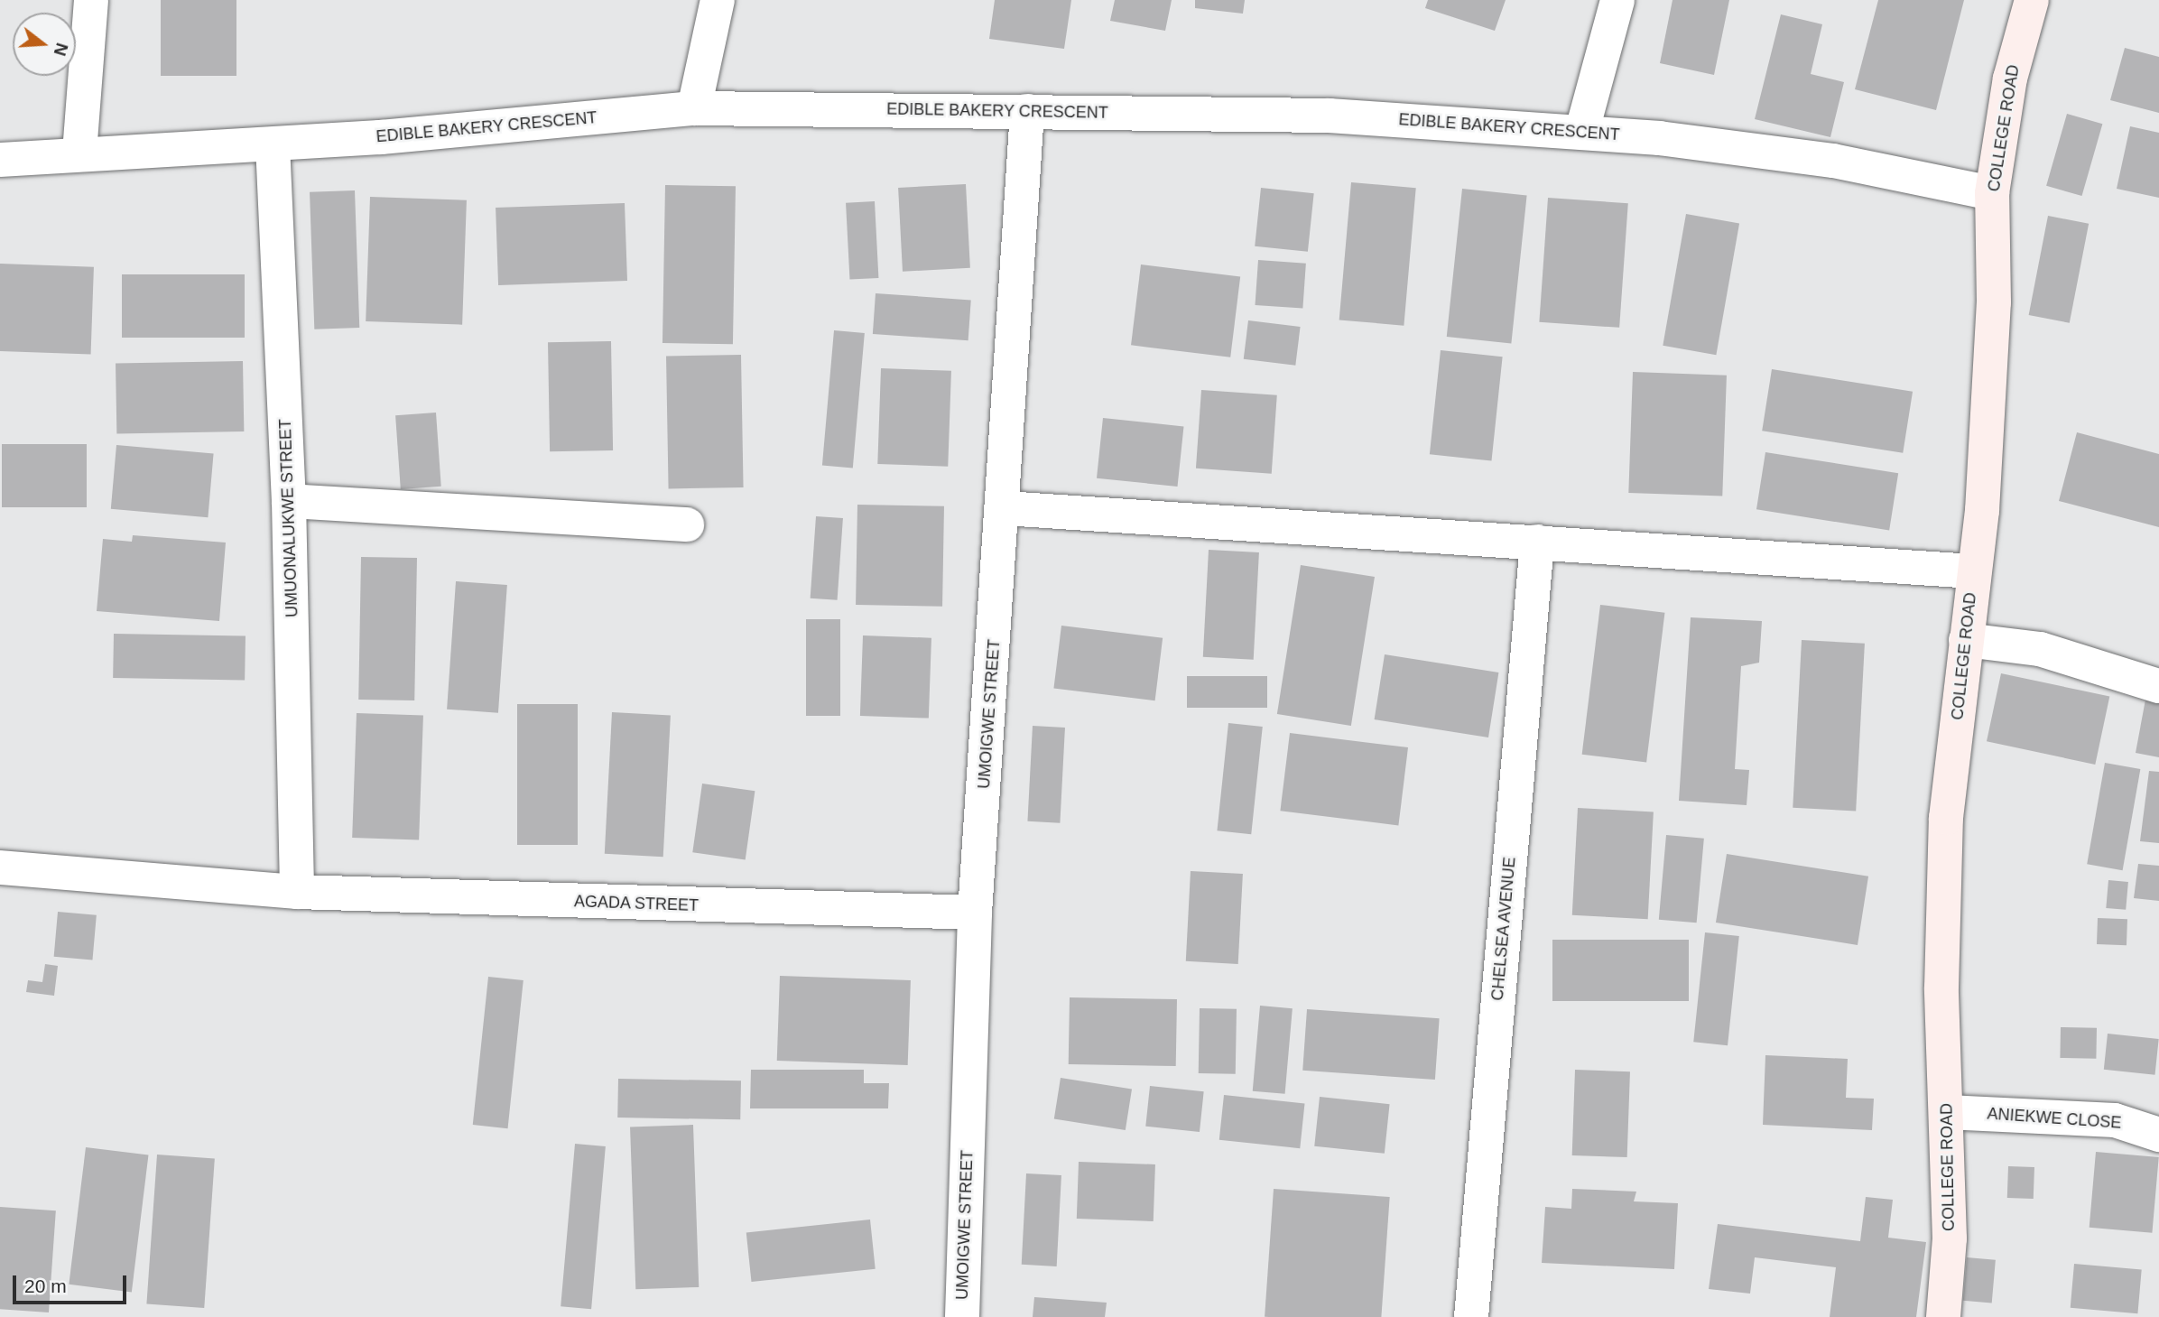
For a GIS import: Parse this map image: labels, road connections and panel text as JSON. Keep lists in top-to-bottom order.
{
  "streets": {
    "main road": ["COLLEGE ROAD"],
    "street": [
      "EDIBLE BAKERY CRESCENT",
      "UMUONALUKWE STREET",
      "UMOIGWE STREET",
      "AGADA STREET",
      "CHELSEA AVENUE",
      "ANIEKWE CLOSE"
    ]
  },
  "crossings": [
    ["EDIBLE BAKERY CRESCENT", "COLLEGE ROAD"],
    ["EDIBLE BAKERY CRESCENT", "UMUONALUKWE STREET"],
    ["EDIBLE BAKERY CRESCENT", "UMOIGWE STREET"],
    ["COLLEGE ROAD", "ANIEKWE CLOSE"],
    ["UMUONALUKWE STREET", "AGADA STREET"],
    ["UMOIGWE STREET", "AGADA STREET"]
  ],
  "scale_bar": "20 m",
  "north": "right"
}
